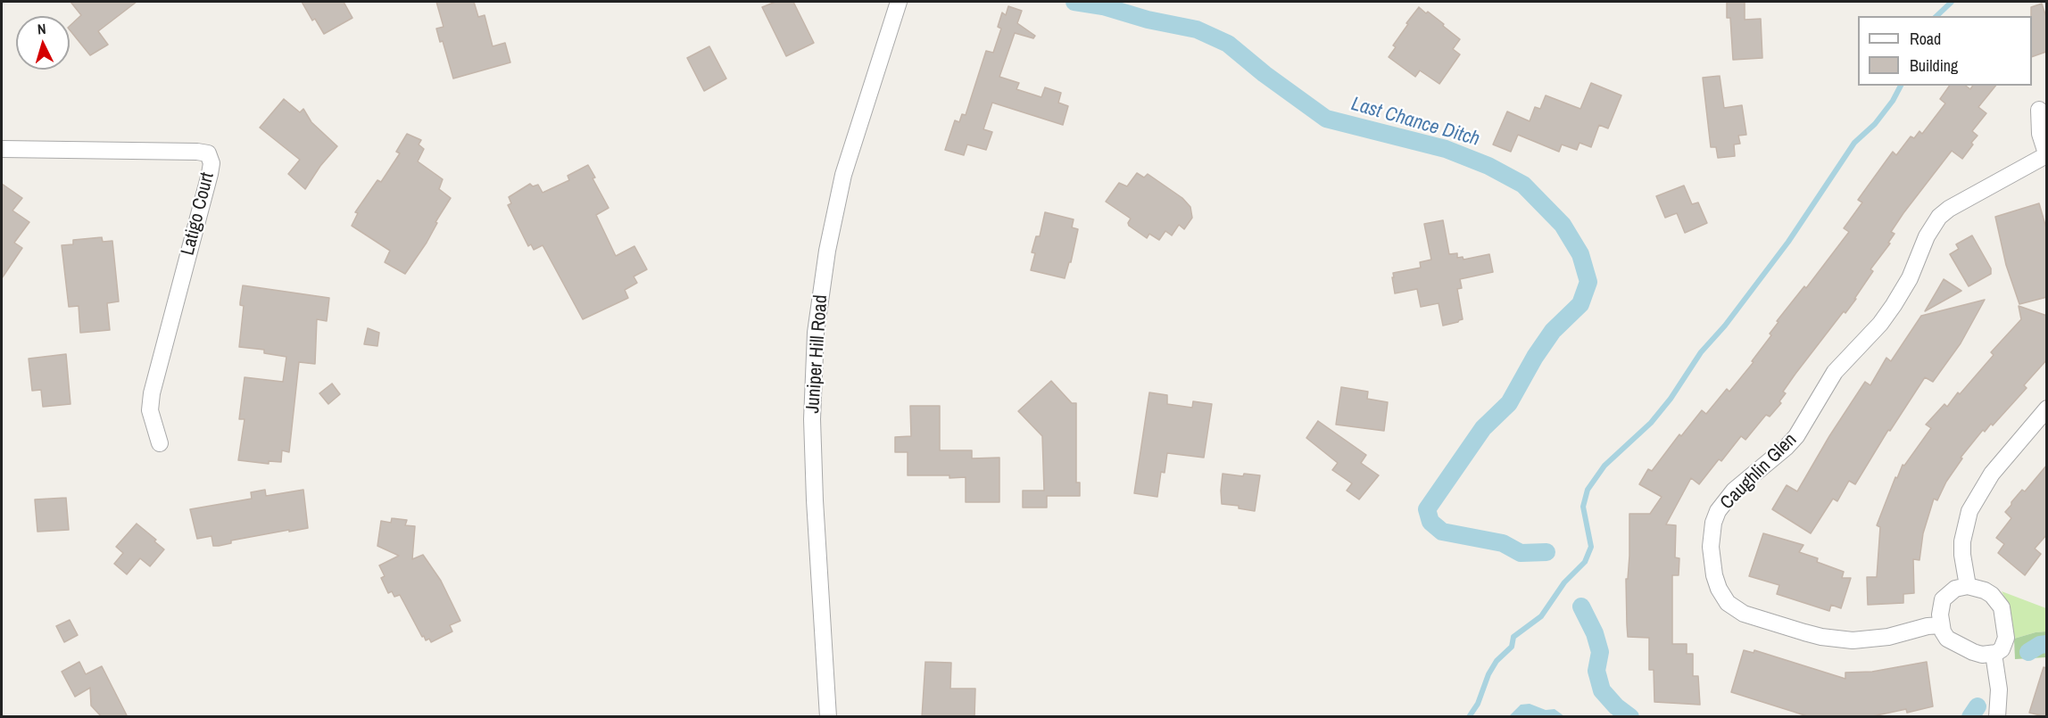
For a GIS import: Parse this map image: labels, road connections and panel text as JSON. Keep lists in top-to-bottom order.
{
  "streets": {
    "street": ["Latigo Court", "Juniper Hill Road", "Caughlin Glen"]
  },
  "water": ["Last Chance Ditch"],
  "legend": ["Road", "Building"],
  "north": "top"
}
